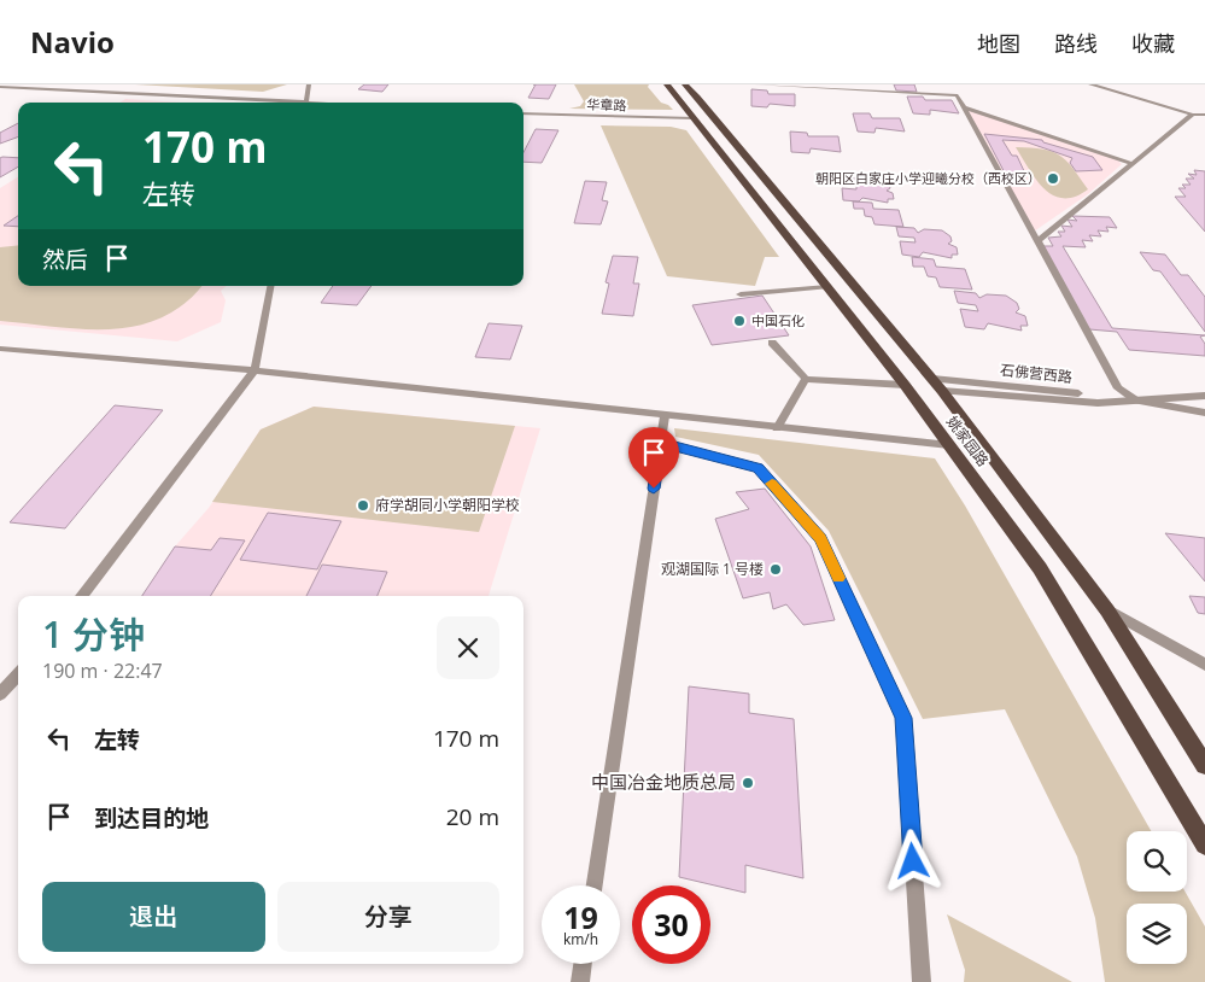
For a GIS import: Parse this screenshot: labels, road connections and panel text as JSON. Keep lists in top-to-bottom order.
{
  "streets": {
    "main road": ["姚家园路"],
    "street": ["华章路", "石佛营西路"]
  },
  "crossings": [
    ["华章路", "姚家园路"],
    ["石佛营西路", "姚家园路"]
  ],
  "places": [
    "朝阳区白家庄小学迎曦分校（西校区）",
    "中国石化",
    "府学胡同小学朝阳学校",
    "观湖国际 1 号楼",
    "中国冶金地质总局"
  ],
  "page": {
    "header": "Navio",
    "nav": ["地图", "路线", "收藏"],
    "turn": ["170 m", "左转"],
    "then": "然后",
    "heading": ["1 分钟", "190 m · 22:47"],
    "list": [
      {
        "name": "左转",
        "value": "170 m"
      },
      {
        "name": "到达目的地",
        "value": "20 m"
      }
    ],
    "buttons": ["退出", "分享"],
    "speed": "19 km/h",
    "limit": "30"
  }
}
